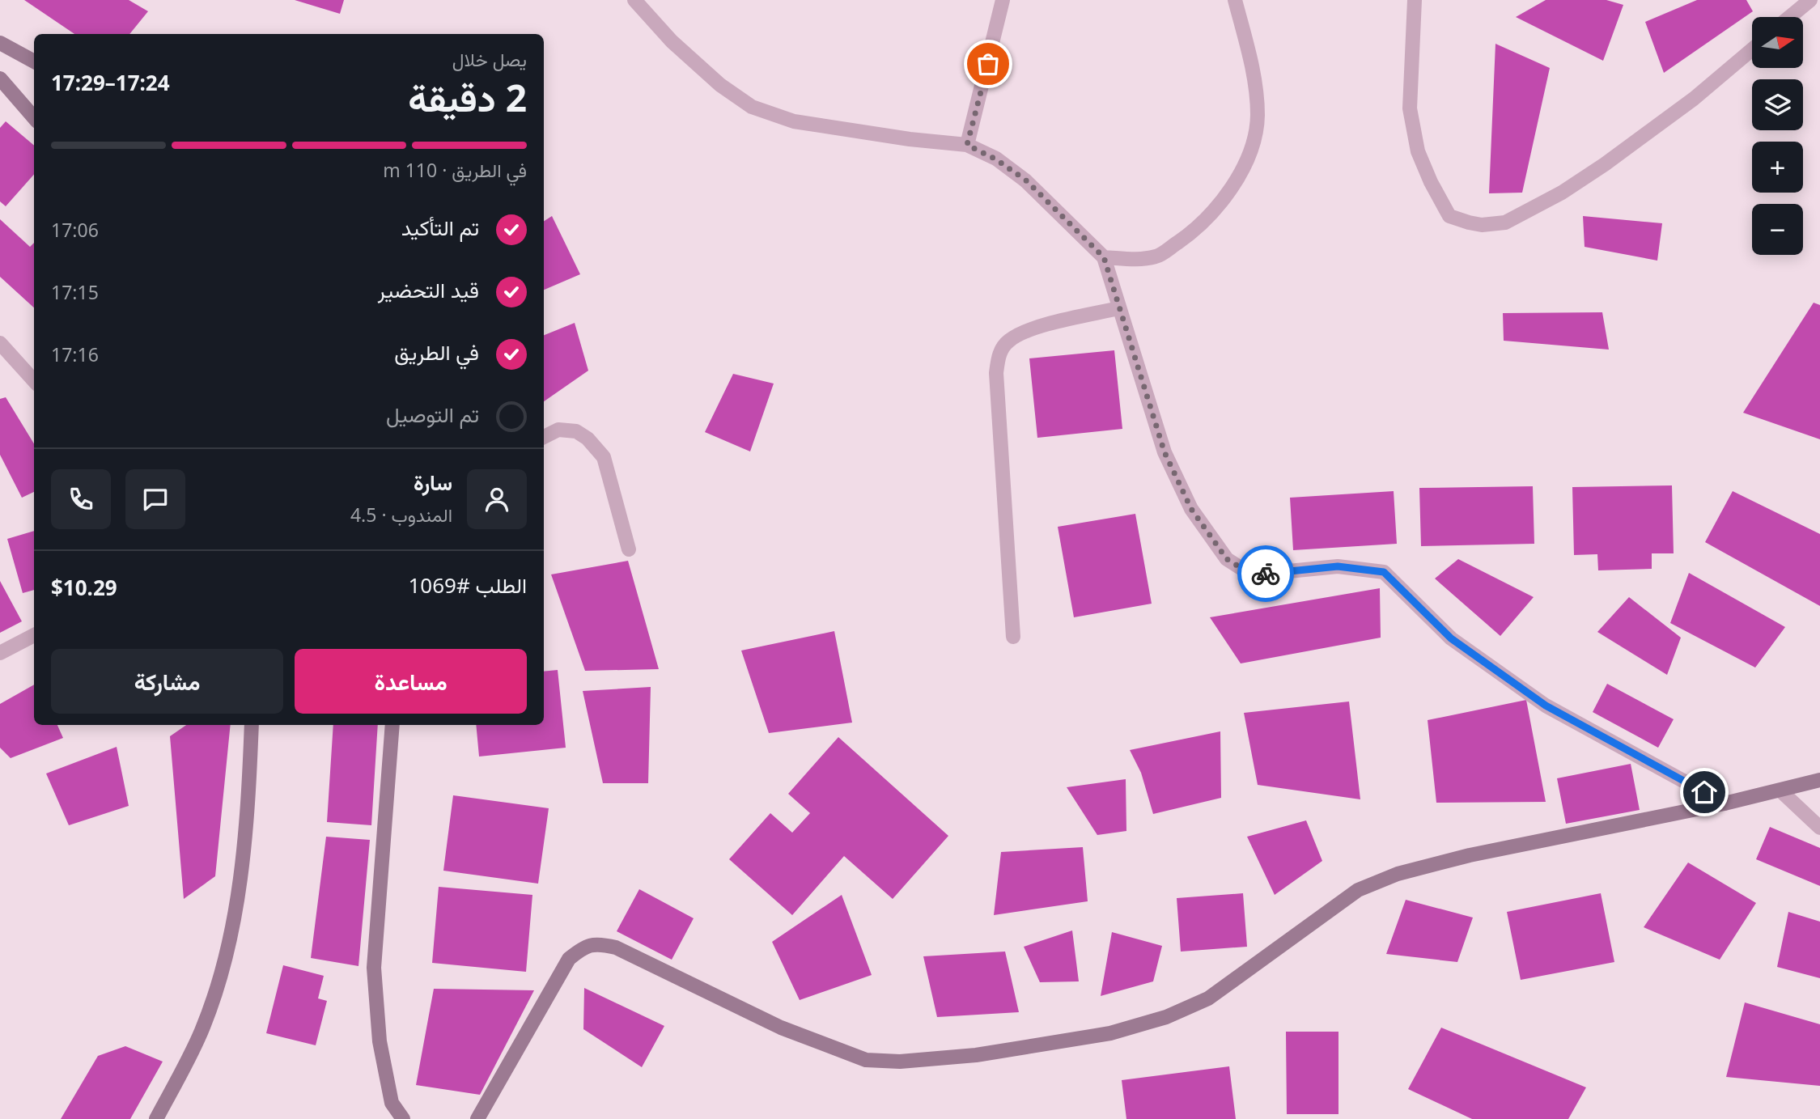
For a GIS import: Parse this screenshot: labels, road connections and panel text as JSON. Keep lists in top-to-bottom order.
{
  "north": "right",
  "page": {
    "map_buttons": ["+", "−"],
    "heading": ["2 دقيقة", "يصل خلال", "17:24–17:29"],
    "panel": [
      "سارة",
      "المندوب · 4.5",
      "الطلب #1069",
      "$10.29"
    ],
    "bar": "في الطريق · 110 m",
    "list": [
      ["تم التأكيد", "17:06"],
      ["قيد التحضير", "17:15"],
      ["في الطريق", "17:16"],
      "تم التوصيل"
    ],
    "buttons": ["مساعدة", "مشاركة"]
  }
}
